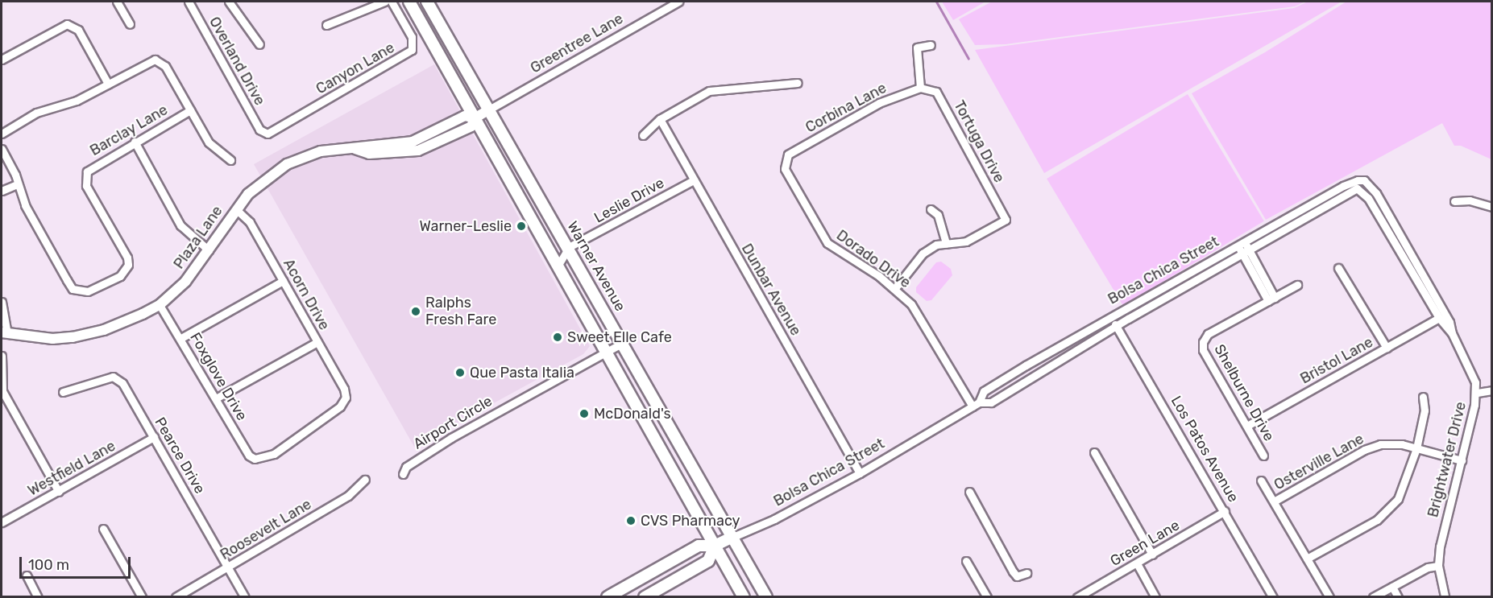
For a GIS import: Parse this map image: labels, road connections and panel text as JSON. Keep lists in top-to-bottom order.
{
  "streets": {
    "main road": ["Warner Avenue", "Bolsa Chica Street"],
    "street": [
      "Greentree Lane",
      "Overland Drive",
      "Canyon Lane",
      "Corbina Lane",
      "Barclay Lane",
      "Tortuga Drive",
      "Leslie Drive",
      "Plaza Lane",
      "Dorado Drive",
      "Dunbar Avenue",
      "Acorn Drive",
      "Bristol Lane",
      "Foxglove Drive",
      "Shelburne Drive",
      "Airport Circle",
      "Los Patos Avenue",
      "Pearce Drive",
      "Brightwater Drive",
      "Osterville Lane",
      "Westfield Lane",
      "Roosevelt Lane",
      "Green Lane"
    ]
  },
  "crossings": [
    ["Greentree Lane", "Plaza Lane"],
    ["Greentree Lane", "Warner Avenue"],
    ["Overland Drive", "Canyon Lane"],
    ["Corbina Lane", "Tortuga Drive"],
    ["Corbina Lane", "Dorado Drive"],
    ["Leslie Drive", "Warner Avenue"],
    ["Leslie Drive", "Dunbar Avenue"],
    ["Plaza Lane", "Warner Avenue"],
    ["Plaza Lane", "Acorn Drive"],
    ["Plaza Lane", "Foxglove Drive"],
    ["Dorado Drive", "Bolsa Chica Street"],
    ["Warner Avenue", "Bolsa Chica Street"],
    ["Warner Avenue", "Airport Circle"],
    ["Bolsa Chica Street", "Dunbar Avenue"],
    ["Bolsa Chica Street", "Los Patos Avenue"],
    ["Bolsa Chica Street", "Brightwater Drive"],
    ["Acorn Drive", "Foxglove Drive"],
    ["Bristol Lane", "Shelburne Drive"],
    ["Bristol Lane", "Brightwater Drive"],
    ["Los Patos Avenue", "Green Lane"],
    ["Pearce Drive", "Westfield Lane"],
    ["Pearce Drive", "Roosevelt Lane"],
    ["Brightwater Drive", "Osterville Lane"]
  ],
  "places": [
    "Warner-Leslie",
    "Ralphs Fresh Fare",
    "Sweet Elle Cafe",
    "Que Pasta Italia",
    "McDonald's",
    "CVS Pharmacy"
  ],
  "scale_bar": "100 m"
}
